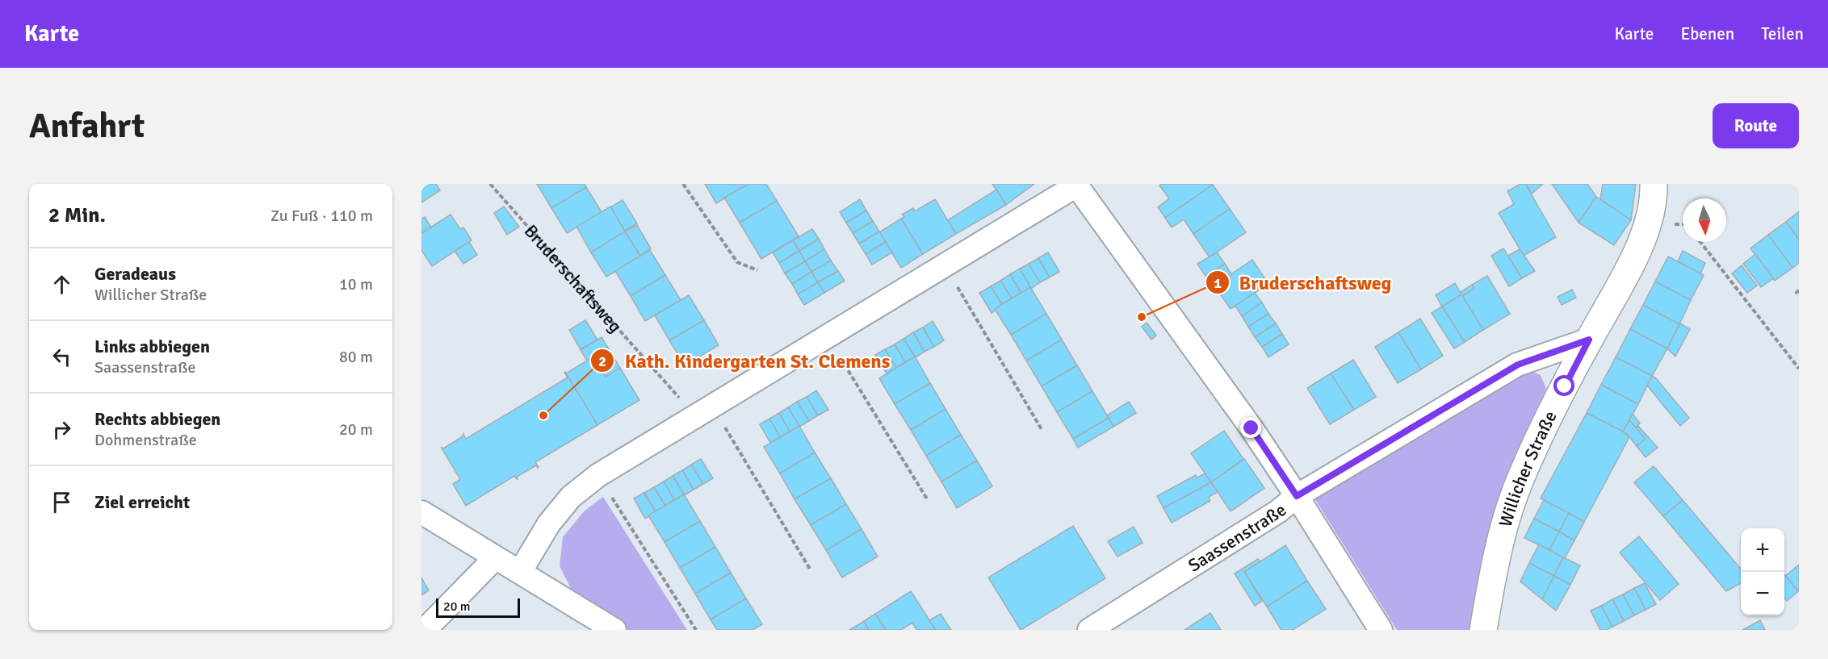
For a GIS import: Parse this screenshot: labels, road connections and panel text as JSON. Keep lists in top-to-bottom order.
{
  "streets": {
    "street": ["Willicher Straße", "Saassenstraße"],
    "path": ["Bruderschaftsweg"]
  },
  "crossings": [
    ["Willicher Straße", "Saassenstraße"]
  ],
  "places": ["Bruderschaftsweg", "Kath. Kindergarten St. Clemens"],
  "scale_bar": "20 m",
  "north": "bottom",
  "page": {
    "header": "Karte",
    "nav": ["Karte", "Ebenen", "Teilen"],
    "buttons": "Route",
    "title": "Anfahrt",
    "heading": ["2 Min.", "Zu Fuß · 110 m"],
    "list": [
      ["Geradeaus", "Willicher Straße", "10 m"],
      ["Links abbiegen", "Saassenstraße", "80 m"],
      ["Rechts abbiegen", "Dohmenstraße", "20 m"],
      "Ziel erreicht"
    ],
    "map_buttons": ["+", "−"],
    "scale": "20 m"
  }
}
